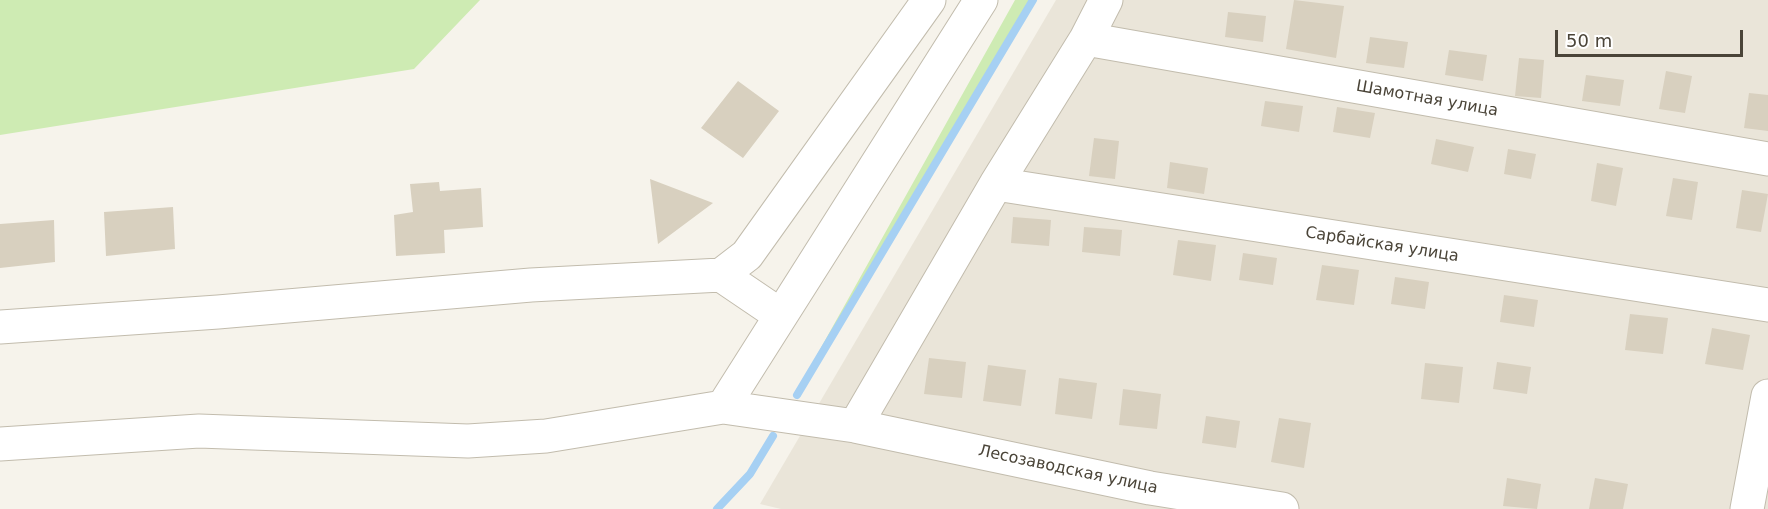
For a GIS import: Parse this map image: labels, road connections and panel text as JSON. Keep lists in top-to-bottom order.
{
  "streets": {
    "street": ["Шамотная улица", "Сарбайская улица", "Лесозаводская улица"]
  },
  "scale_bar": "50 m"
}
